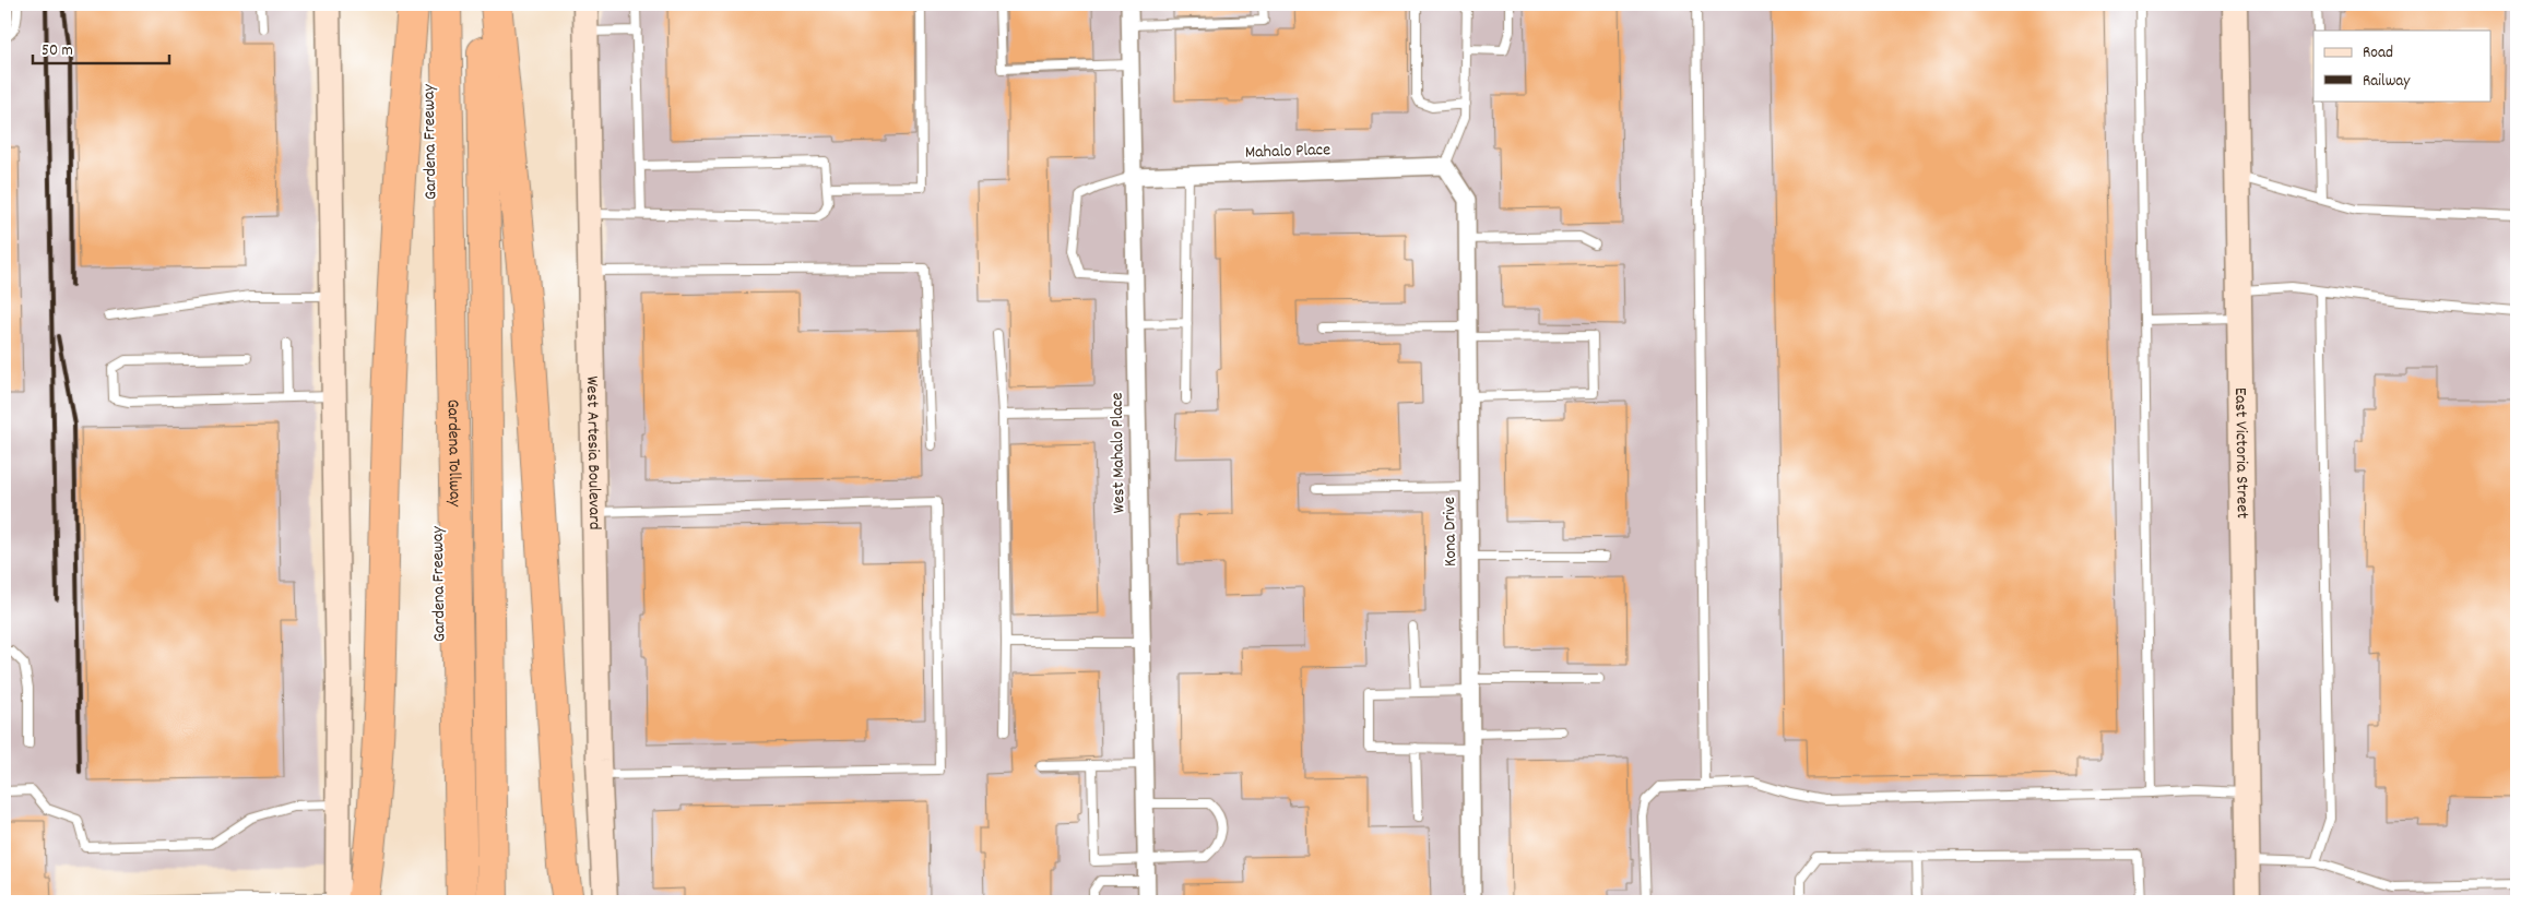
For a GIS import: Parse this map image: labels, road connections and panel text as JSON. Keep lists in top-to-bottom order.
{
  "streets": {
    "highway": ["Gardena Freeway", "Gardena Tollway"],
    "main road": ["West Artesia Boulevard", "East Victoria Street"],
    "street": ["Mahalo Place", "West Mahalo Place", "Kona Drive"]
  },
  "crossings": [
    ["Mahalo Place", "West Mahalo Place"],
    ["Mahalo Place", "Kona Drive"]
  ],
  "legend": ["Road", "Railway"],
  "scale_bar": "50 m"
}
